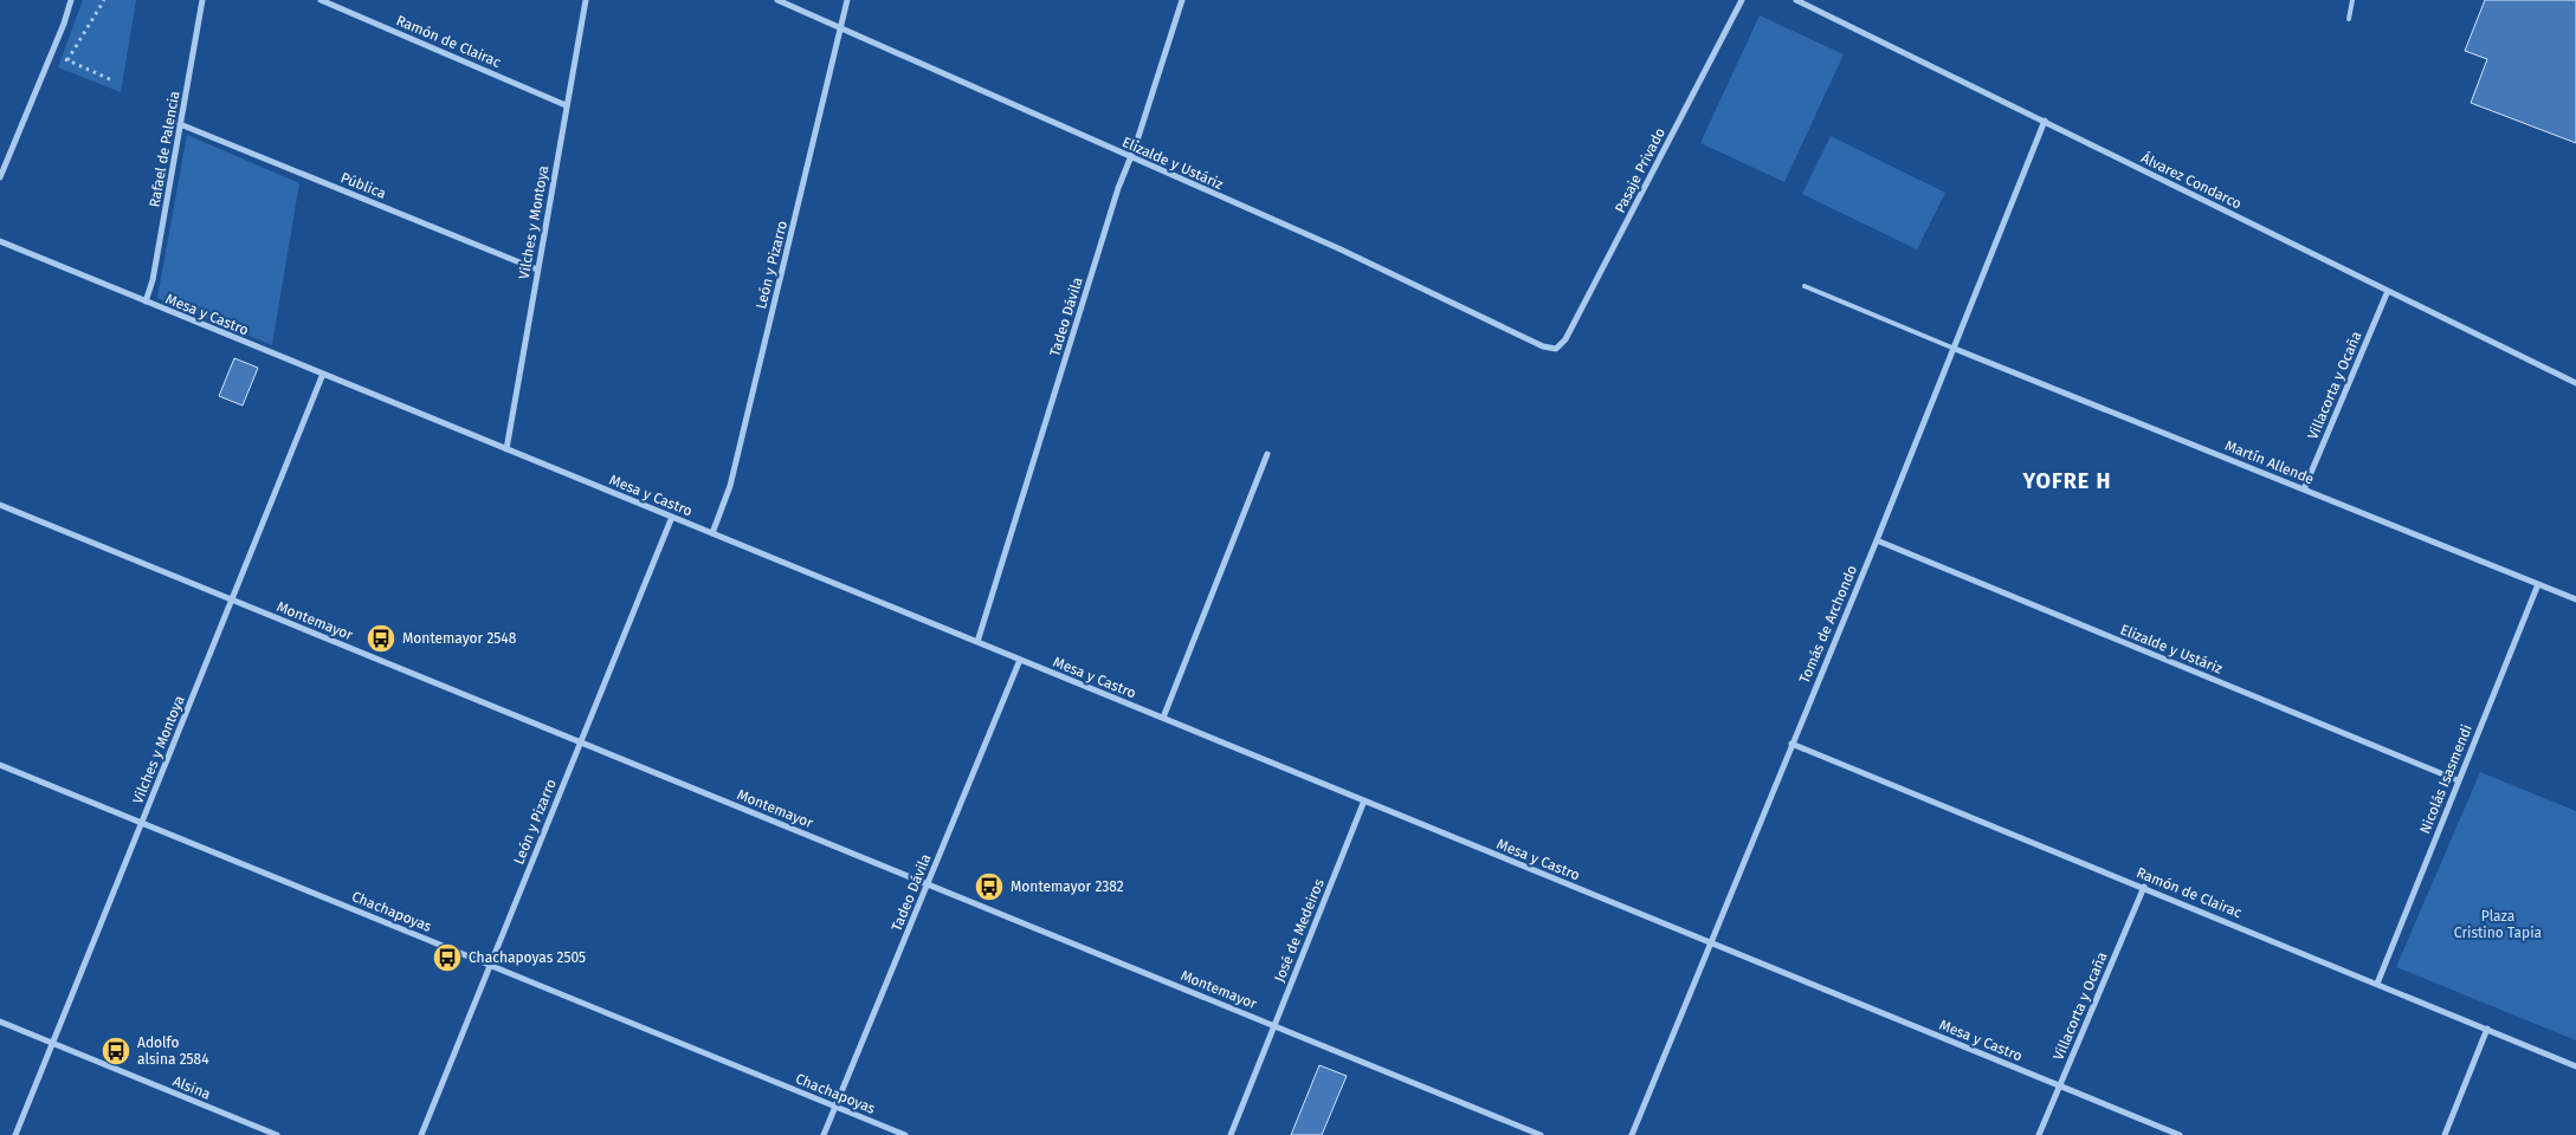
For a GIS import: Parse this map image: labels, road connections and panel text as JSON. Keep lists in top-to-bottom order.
{
  "streets": {
    "street": [
      "Ramón de Clairac",
      "Rafael de Palencia",
      "Elizalde y Ustáriz",
      "Pasaje Privado",
      "Álvarez Condarco",
      "Pública",
      "Vilches y Montoya",
      "León y Pizarro",
      "Mesa y Castro",
      "Tadeo Dávila",
      "Villacorta y Ocaña",
      "Martín Allende",
      "Montemayor",
      "Tomás de Archondo",
      "Nicolás Isasmendi",
      "Chachapoyas",
      "José de Medeiros",
      "Alsina"
    ]
  },
  "crossings": [
    ["Ramón de Clairac", "Vilches y Montoya"],
    ["Ramón de Clairac", "Villacorta y Ocaña"],
    ["Ramón de Clairac", "Tomás de Archondo"],
    ["Ramón de Clairac", "Nicolás Isasmendi"],
    ["Rafael de Palencia", "Pública"],
    ["Rafael de Palencia", "Mesa y Castro"],
    ["Elizalde y Ustáriz", "Pasaje Privado"],
    ["Elizalde y Ustáriz", "León y Pizarro"],
    ["Elizalde y Ustáriz", "Tadeo Dávila"],
    ["Elizalde y Ustáriz", "Tomás de Archondo"],
    ["Elizalde y Ustáriz", "Nicolás Isasmendi"],
    ["Álvarez Condarco", "Villacorta y Ocaña"],
    ["Álvarez Condarco", "Tomás de Archondo"],
    ["Pública", "Vilches y Montoya"],
    ["Vilches y Montoya", "Mesa y Castro"],
    ["Vilches y Montoya", "Montemayor"],
    ["Vilches y Montoya", "Chachapoyas"],
    ["Vilches y Montoya", "Alsina"],
    ["León y Pizarro", "Mesa y Castro"],
    ["León y Pizarro", "Montemayor"],
    ["León y Pizarro", "Chachapoyas"],
    ["Mesa y Castro", "Tadeo Dávila"],
    ["Mesa y Castro", "Villacorta y Ocaña"],
    ["Mesa y Castro", "Tomás de Archondo"],
    ["Mesa y Castro", "José de Medeiros"],
    ["Tadeo Dávila", "Montemayor"],
    ["Tadeo Dávila", "Chachapoyas"],
    ["Villacorta y Ocaña", "Martín Allende"],
    ["Martín Allende", "Tomás de Archondo"],
    ["Martín Allende", "Nicolás Isasmendi"],
    ["Montemayor", "José de Medeiros"]
  ],
  "districts": ["YOFRE H"],
  "parks": ["Plaza Cristino Tapia"],
  "places": {
    "bus stop": [
      "Montemayor 2548",
      "Montemayor 2382",
      "Chachapoyas 2505",
      "Adolfo alsina 2584"
    ]
  }
}
